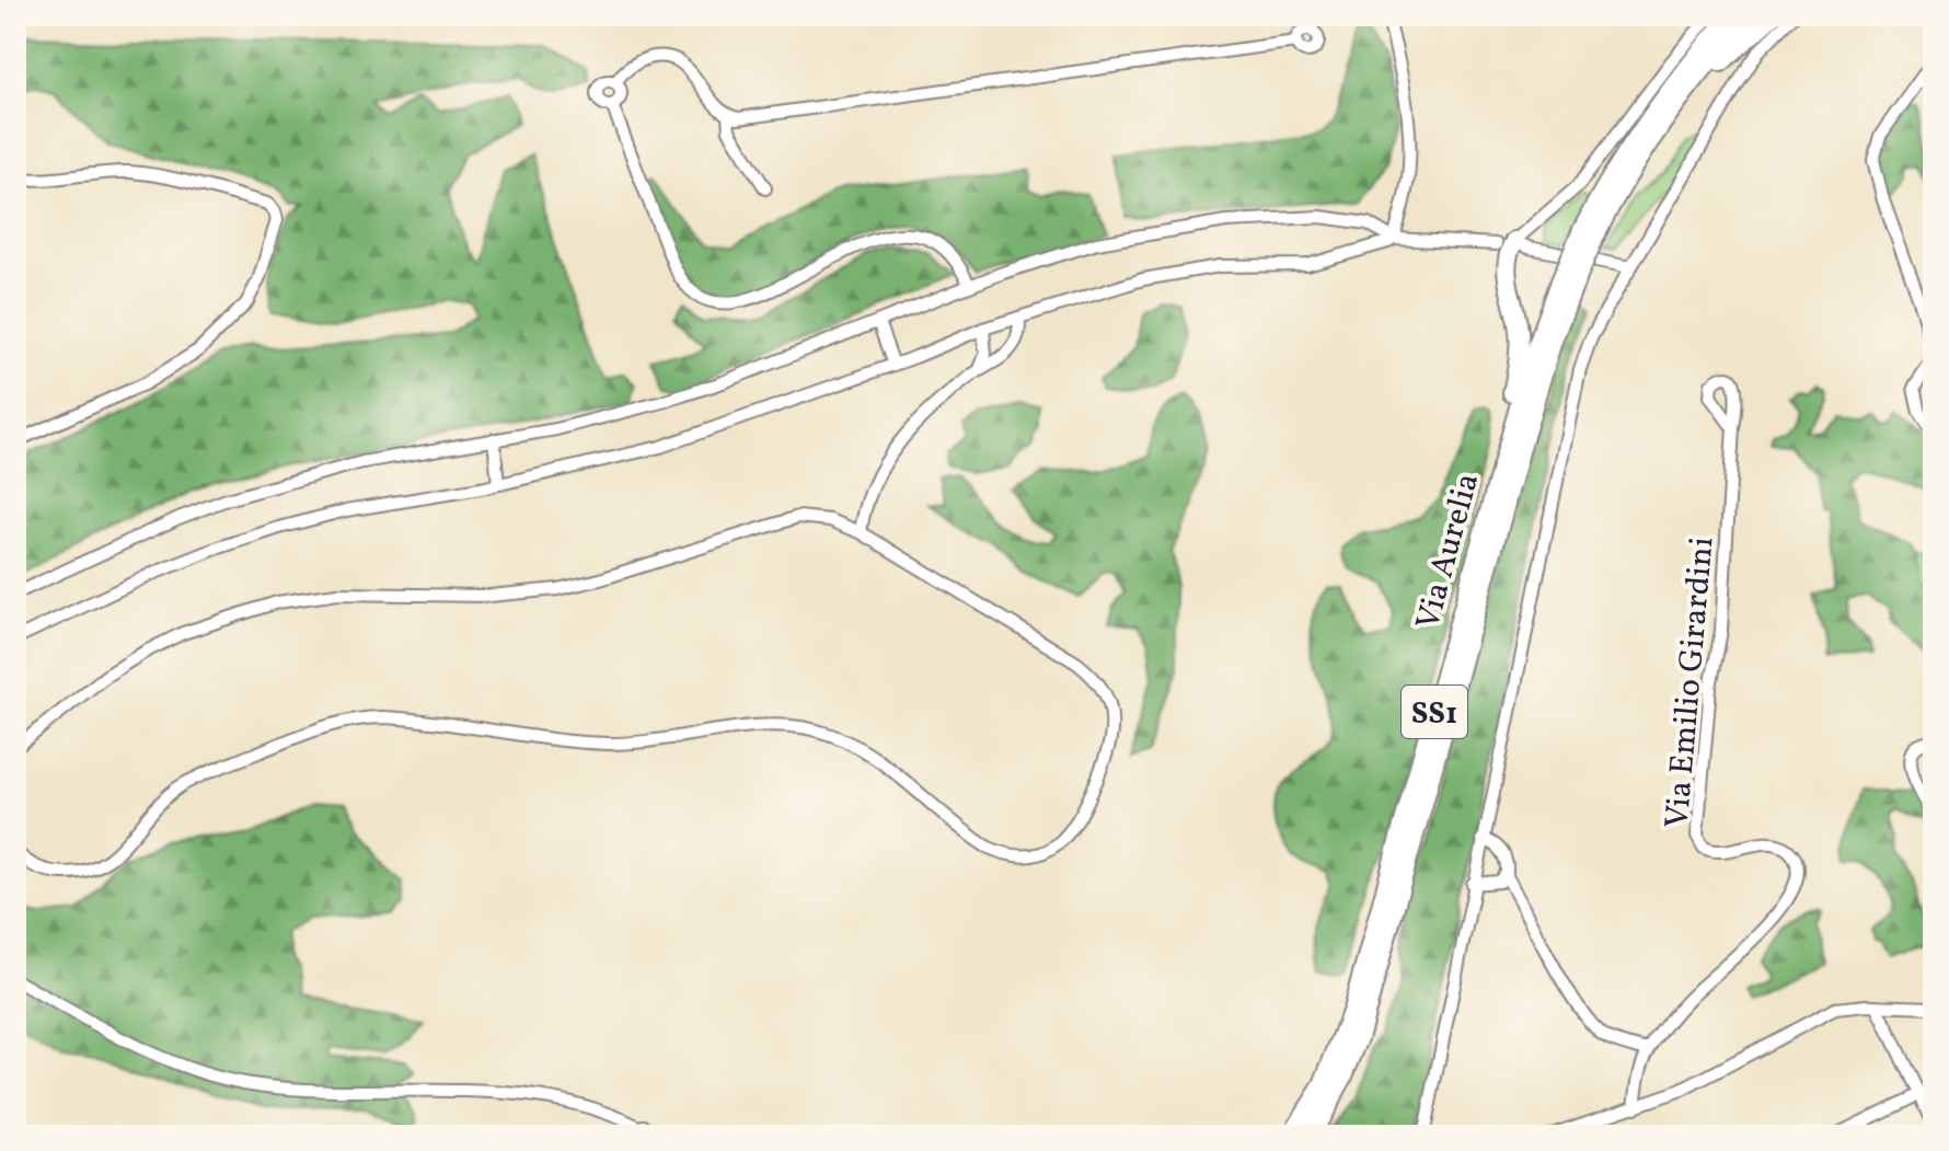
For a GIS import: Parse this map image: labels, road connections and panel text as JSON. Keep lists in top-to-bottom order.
{
  "streets": {
    "highway": ["Via Aurelia", "SS1"],
    "street": ["Via Emilio Girardini"]
  }
}
